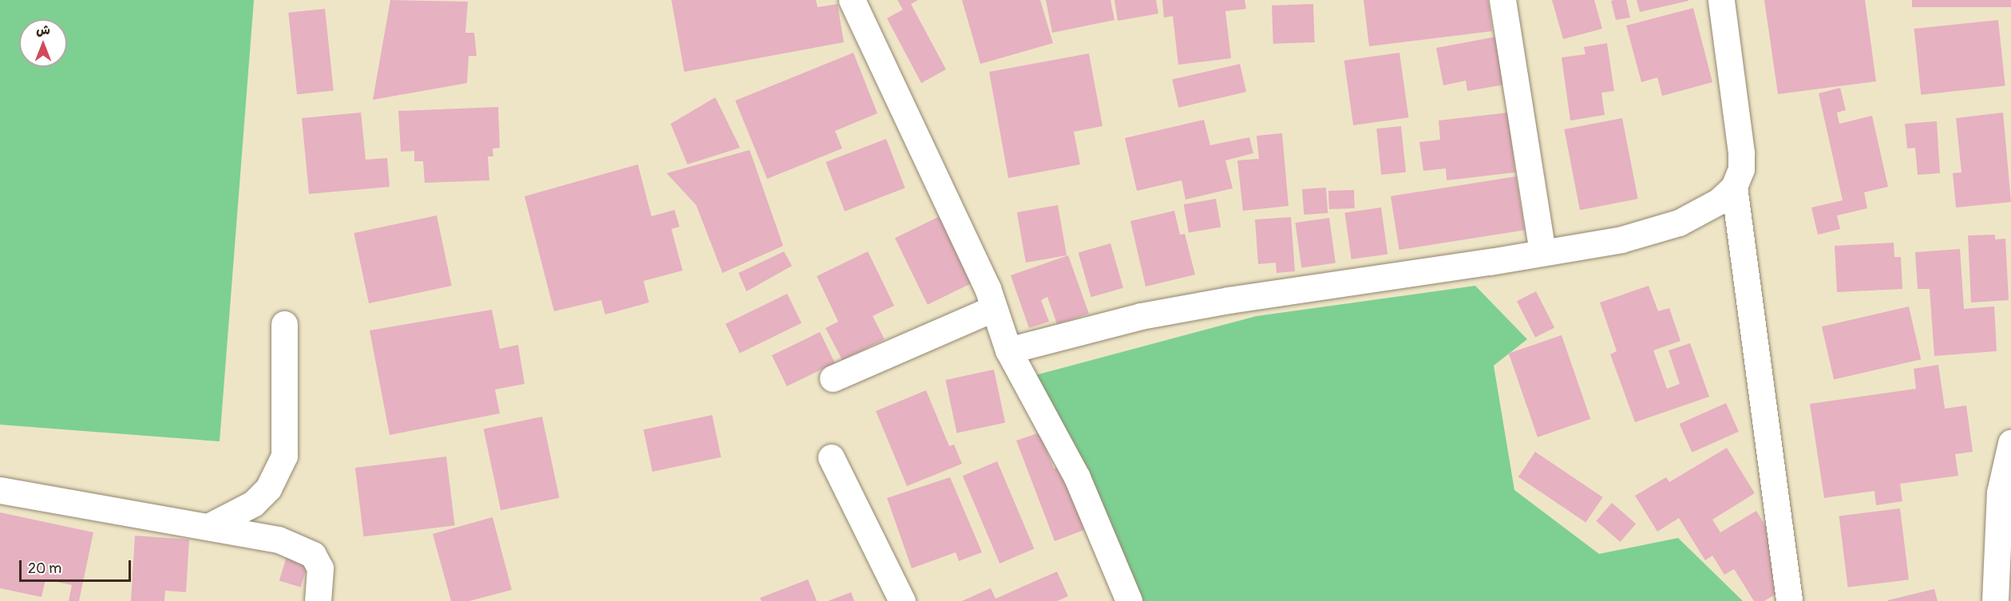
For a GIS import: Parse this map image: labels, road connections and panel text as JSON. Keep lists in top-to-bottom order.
{
  "scale_bar": "20 m",
  "north": "top"
}
